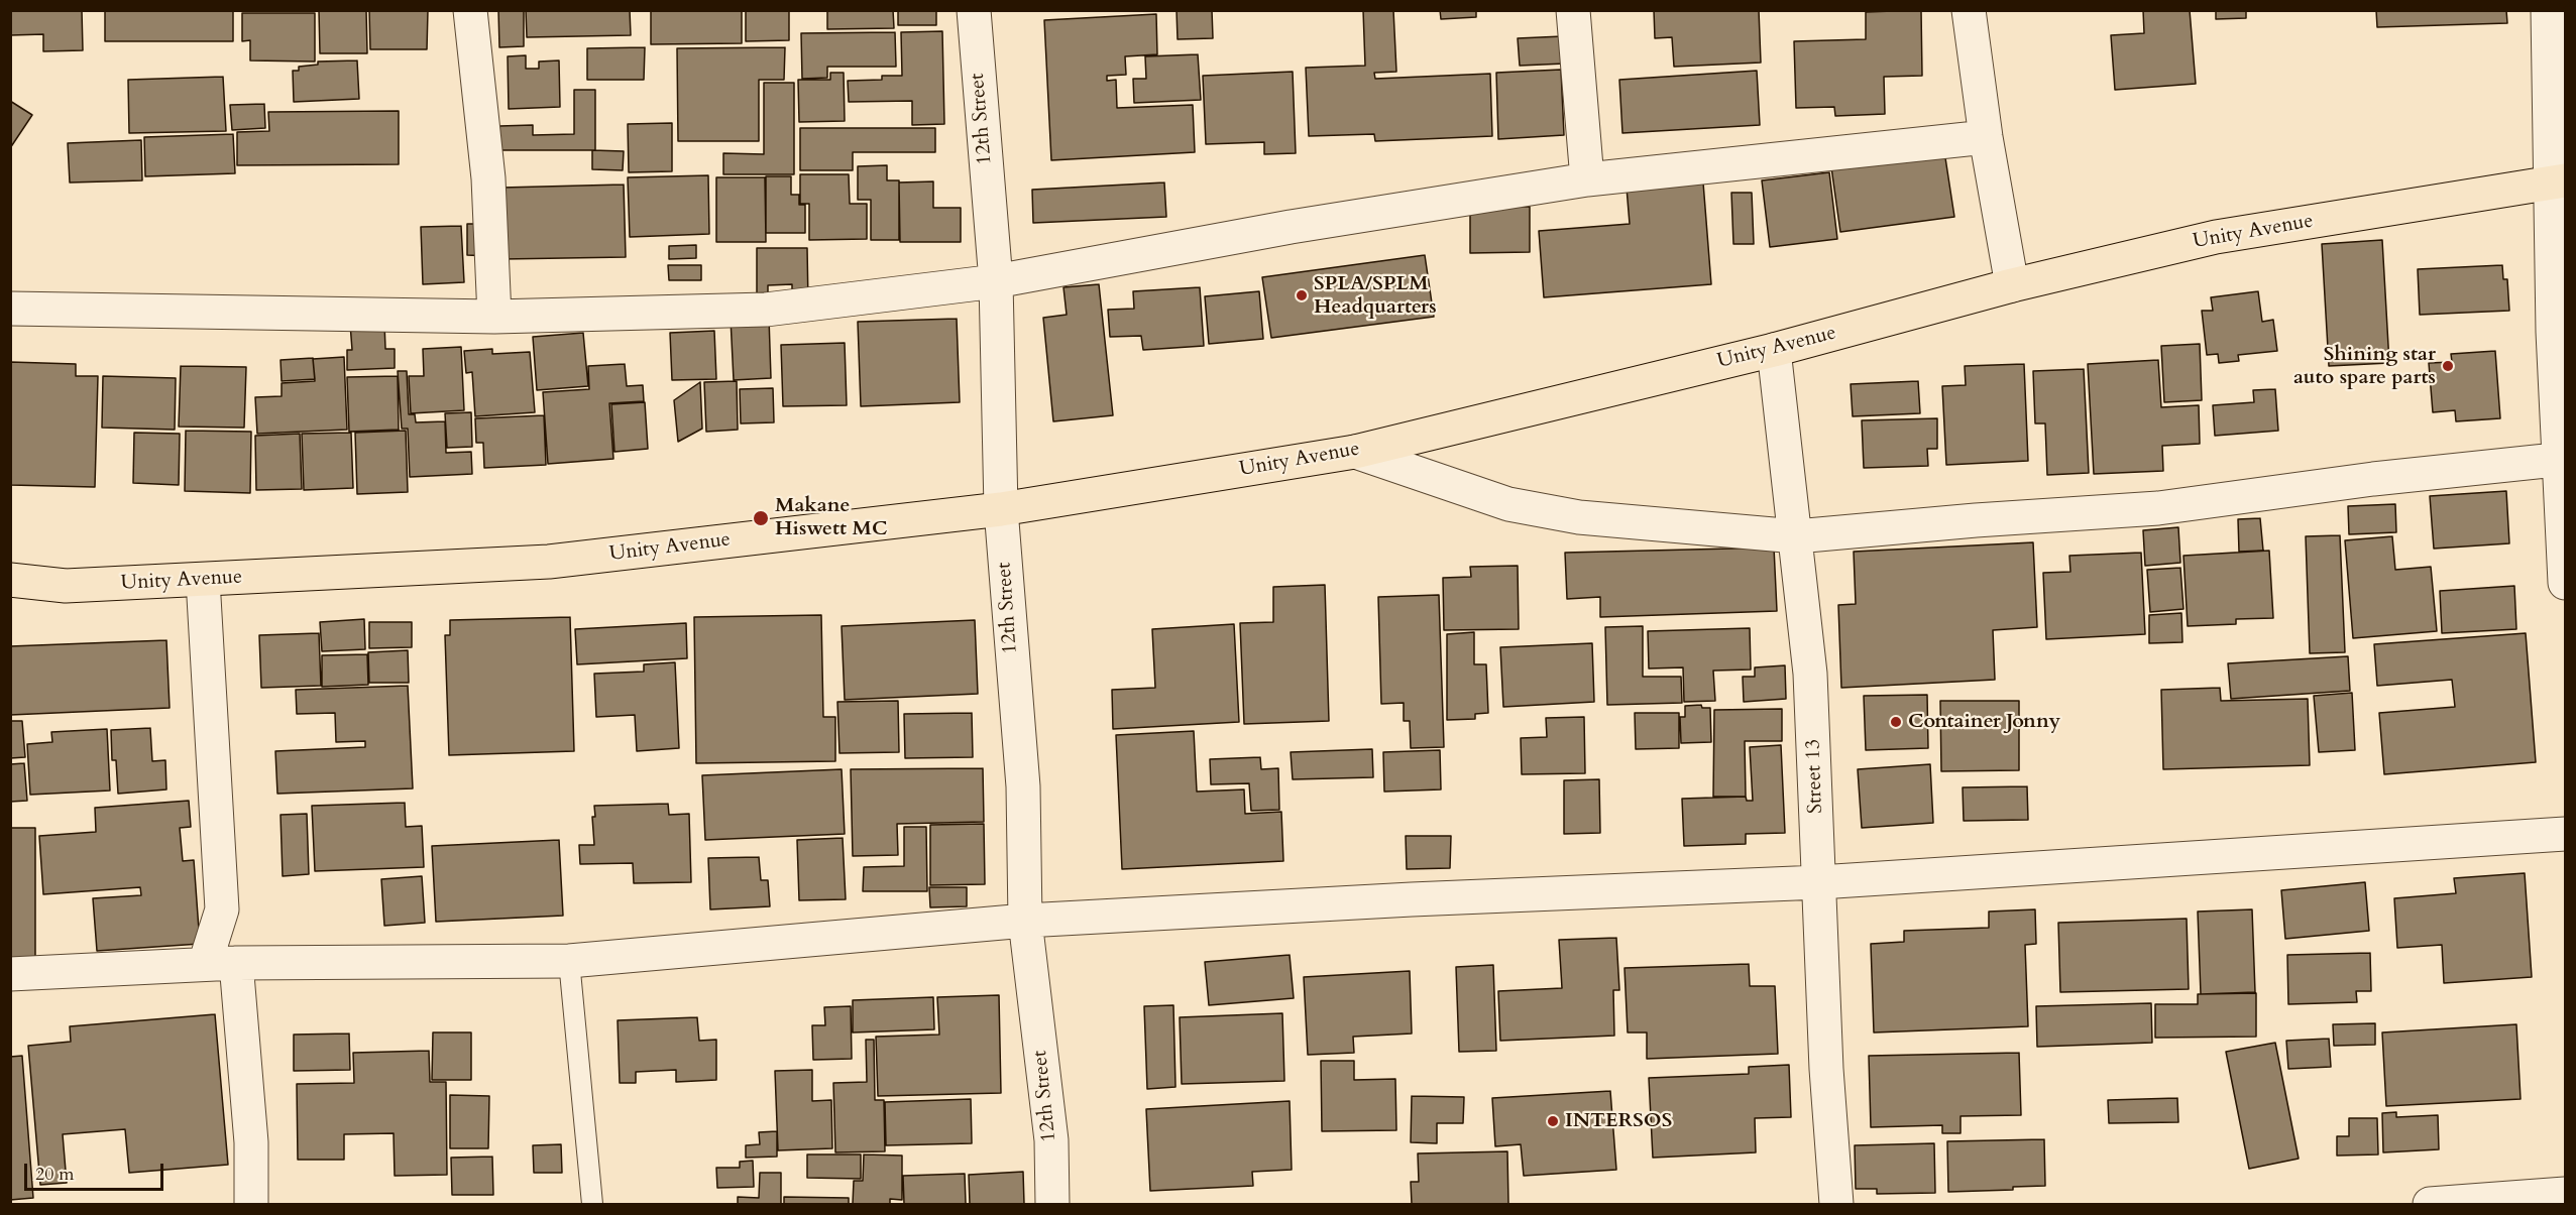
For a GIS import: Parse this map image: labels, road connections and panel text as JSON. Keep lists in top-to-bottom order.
{
  "streets": {
    "main road": ["Unity Avenue"],
    "street": ["12th Street", "Street 13"]
  },
  "crossings": [
    ["12th Street", "Unity Avenue"],
    ["Unity Avenue", "Street 13"]
  ],
  "places": [
    "SPLA/SPLM Headquarters",
    "Shining star auto spare parts",
    "Makane Hiswett MC",
    "Container Jonny",
    "INTERSOS"
  ],
  "scale_bar": "20 m"
}
